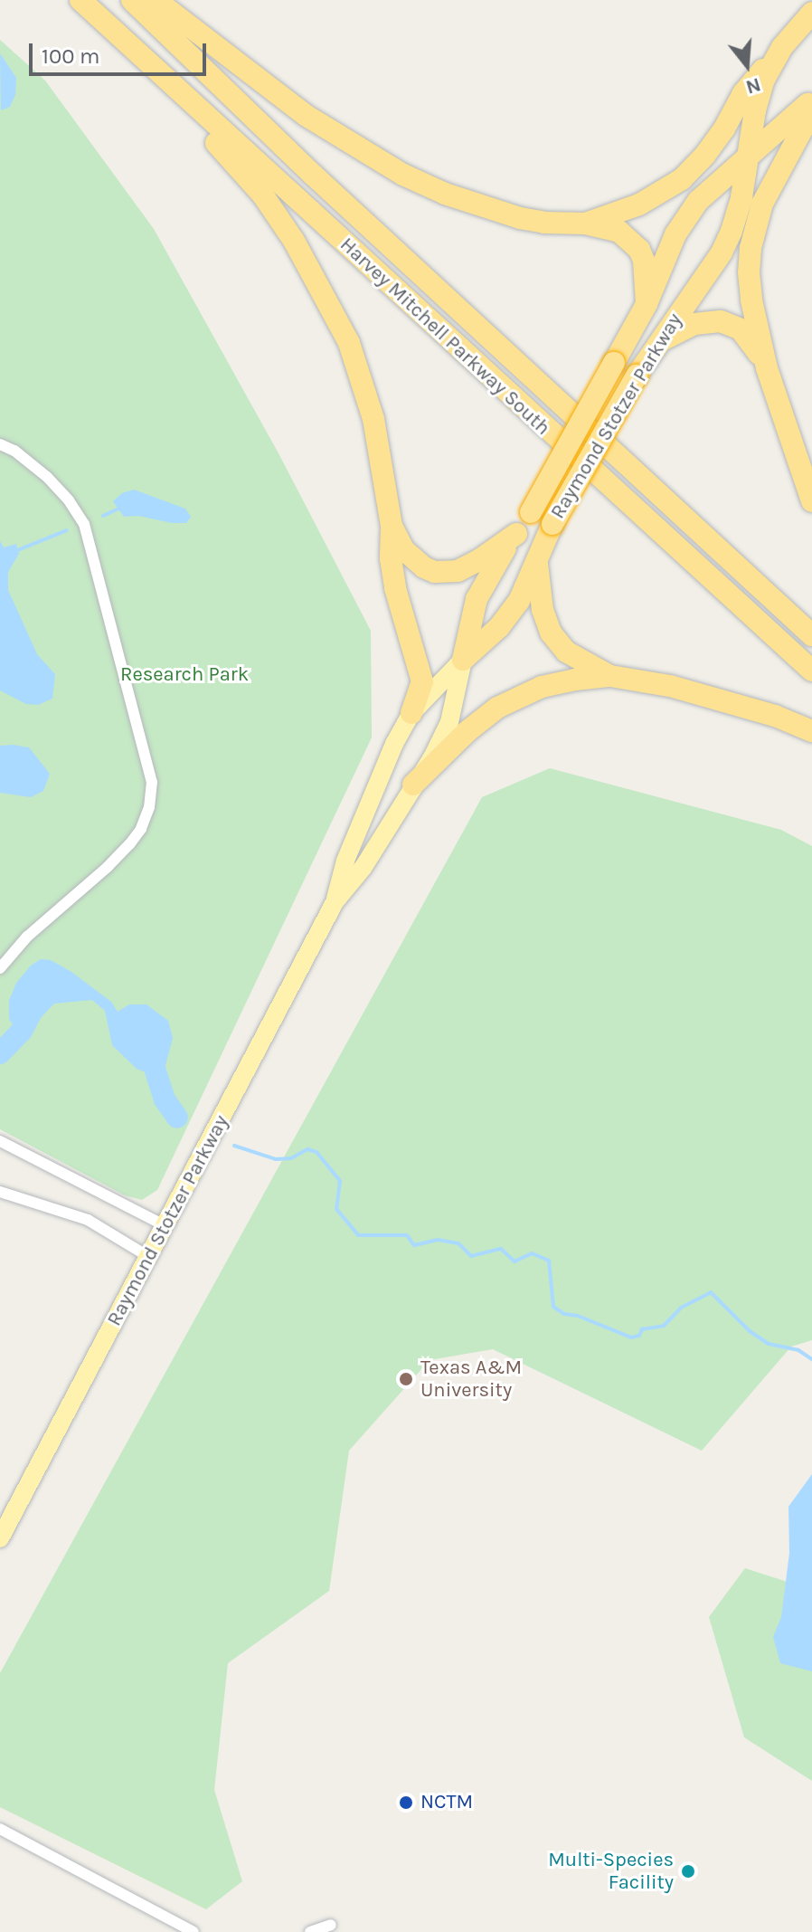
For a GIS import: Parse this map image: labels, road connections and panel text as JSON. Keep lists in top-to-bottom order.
{
  "streets": {
    "highway": ["Harvey Mitchell Parkway South", "Raymond Stotzer Parkway"]
  },
  "parks": ["Research Park"],
  "places": ["Texas A&M University", "NCTM", "Multi-Species Facility"],
  "scale_bar": "100 m",
  "north": "bottom"
}
